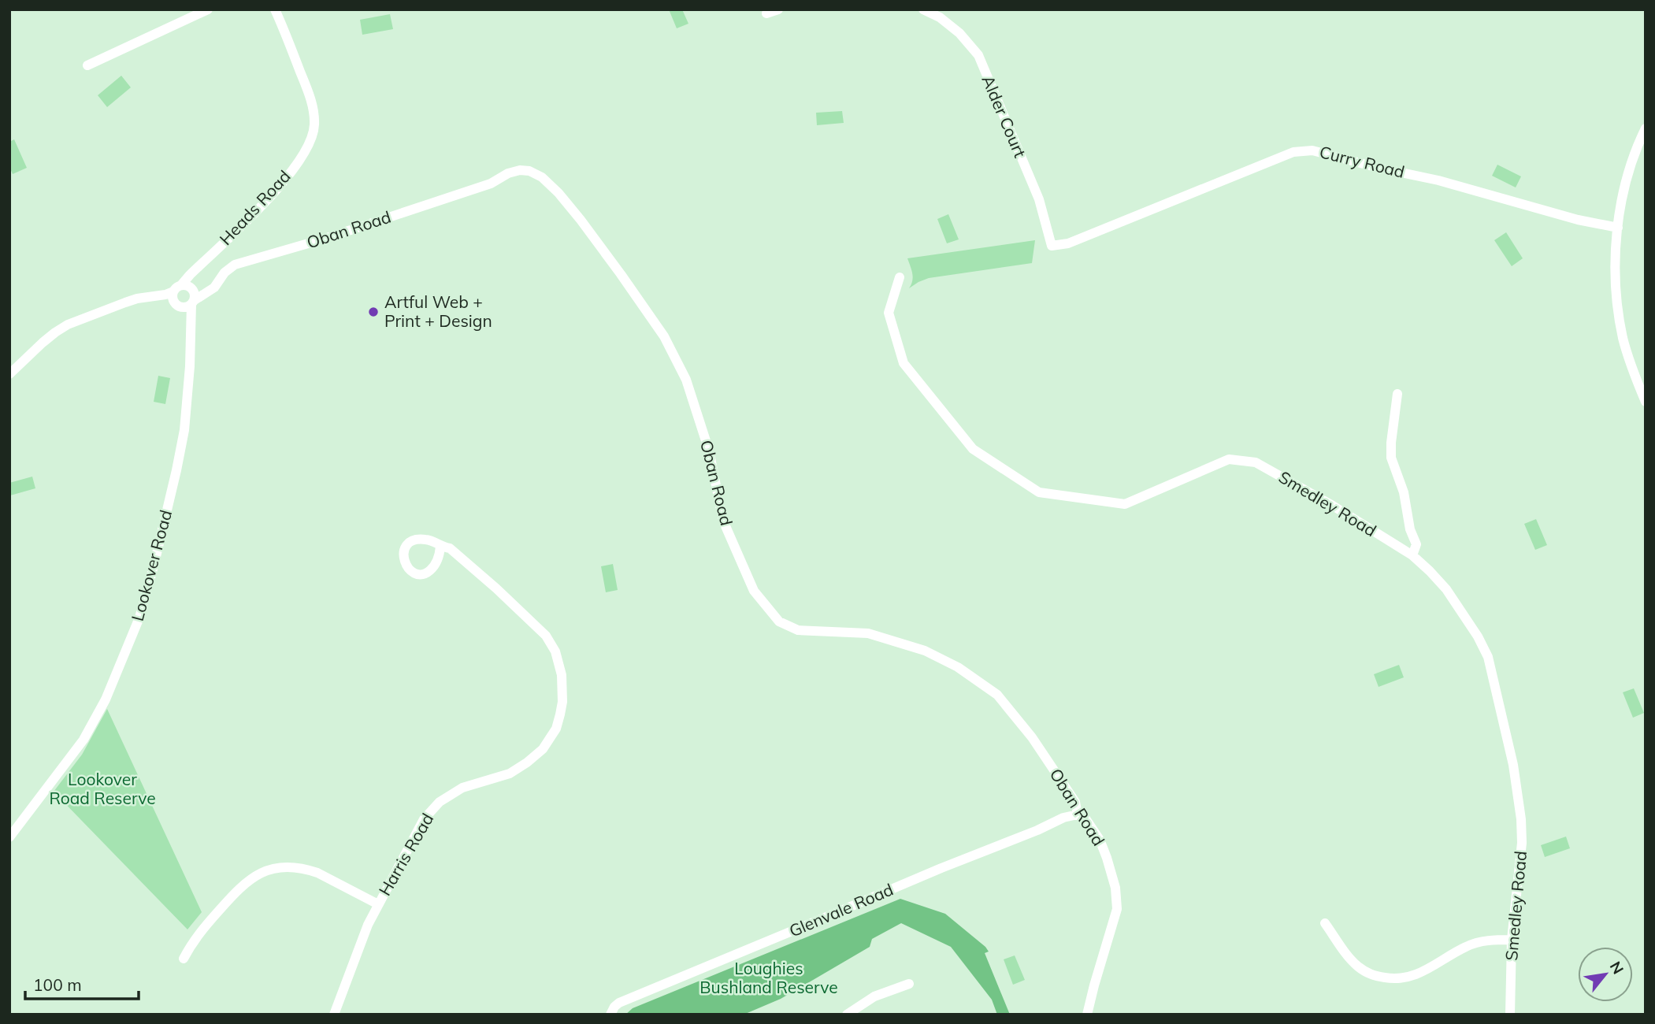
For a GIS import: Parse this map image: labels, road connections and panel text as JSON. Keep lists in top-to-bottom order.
{
  "streets": {
    "street": [
      "Alder Court",
      "Curry Road",
      "Heads Road",
      "Oban Road",
      "Smedley Road",
      "Lookover Road",
      "Harris Road",
      "Glenvale Road"
    ]
  },
  "crossings": [
    ["Alder Court", "Curry Road"],
    ["Heads Road", "Oban Road"],
    ["Heads Road", "Lookover Road"],
    ["Oban Road", "Lookover Road"],
    ["Oban Road", "Glenvale Road"]
  ],
  "parks": ["Lookover Road Reserve", "Loughies Bushland Reserve"],
  "places": ["Artful Web + Print + Design"],
  "scale_bar": "100 m",
  "north": "top right"
}
